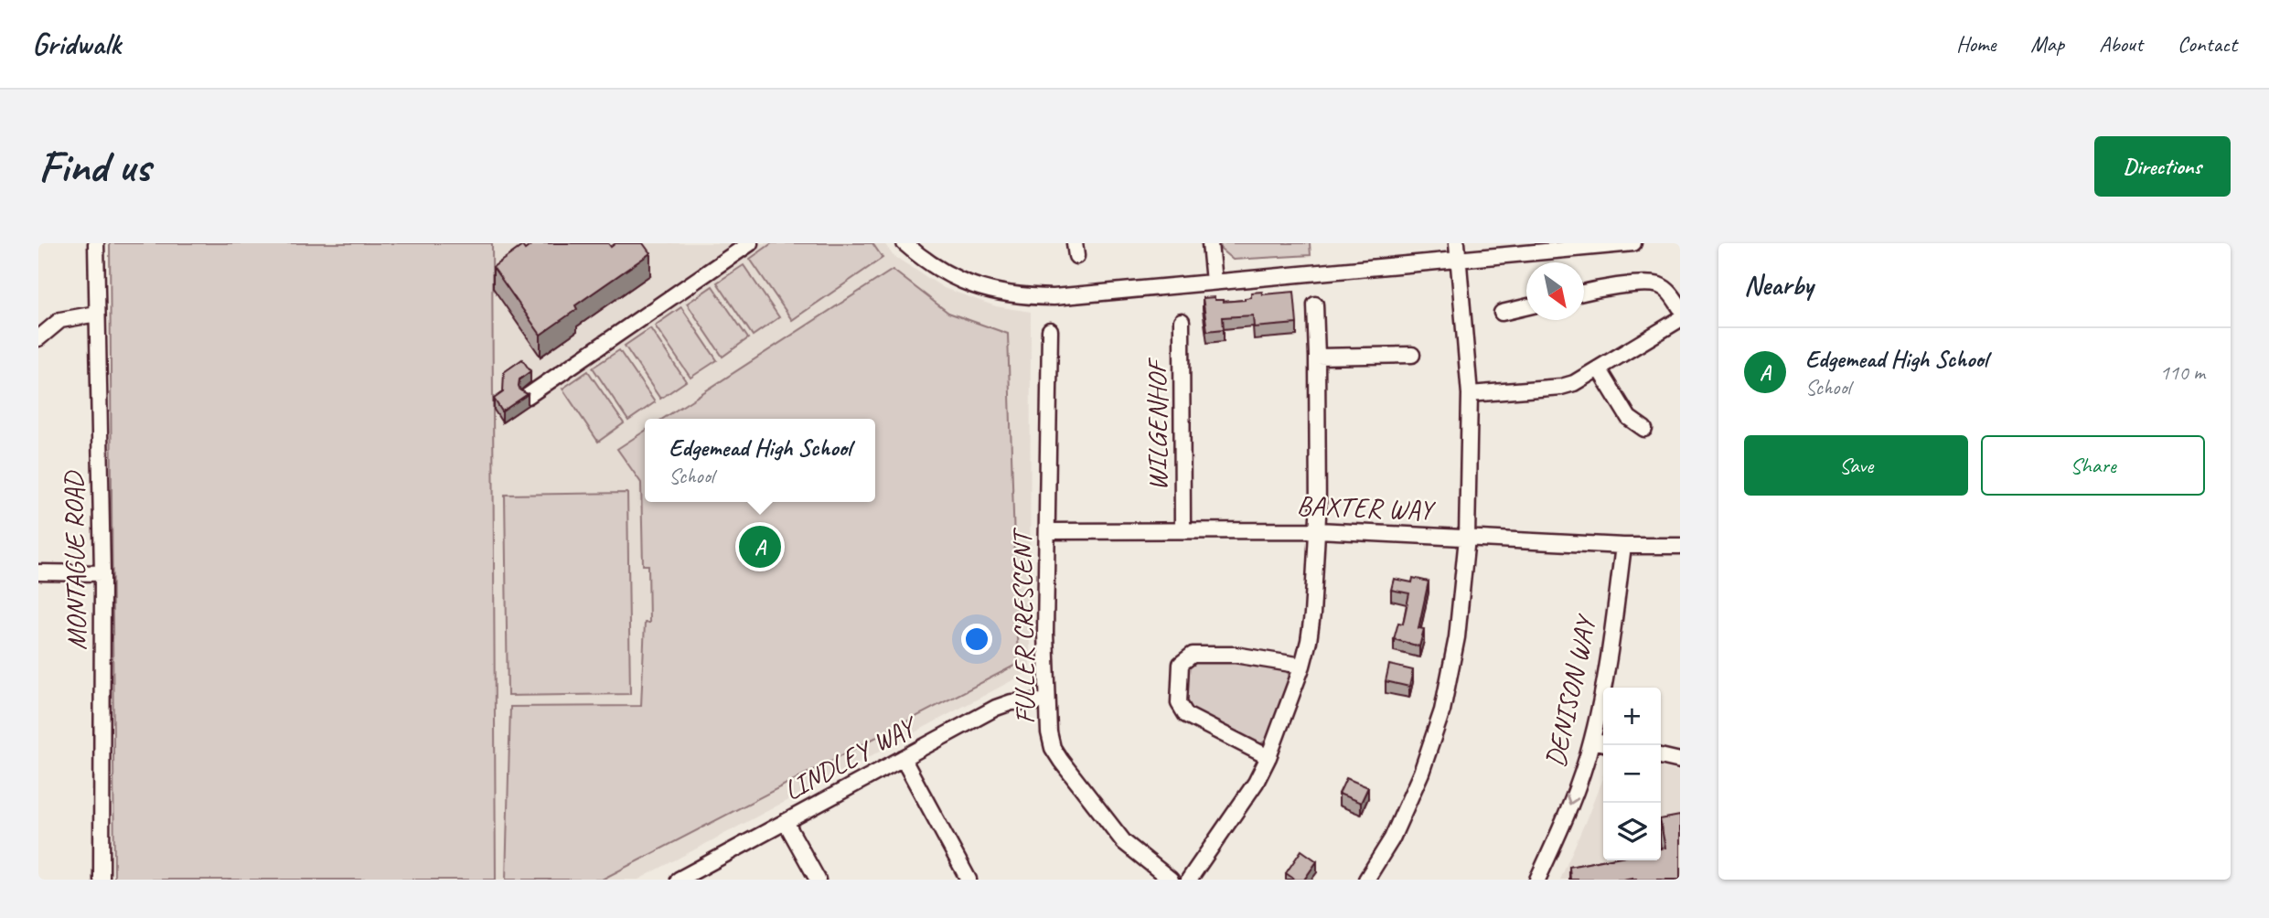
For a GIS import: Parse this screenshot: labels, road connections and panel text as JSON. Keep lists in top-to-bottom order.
{
  "streets": {
    "street": [
      "WILGENHOF",
      "BAXTER WAY",
      "MONTAGUE ROAD",
      "FULLER CRESCENT",
      "DENISON WAY",
      "LINDLEY WAY"
    ]
  },
  "crossings": [
    ["WILGENHOF", "BAXTER WAY"],
    ["BAXTER WAY", "FULLER CRESCENT"],
    ["BAXTER WAY", "DENISON WAY"],
    ["FULLER CRESCENT", "LINDLEY WAY"]
  ],
  "one_way": ["DENISON WAY"],
  "north": "bottom right",
  "page": {
    "header": "Gridwalk",
    "nav": [
      "Home",
      "Map",
      "About",
      "Contact"
    ],
    "buttons": [
      "Directions",
      ["Save", "Share"]
    ],
    "title": "Find us",
    "heading": "Nearby",
    "list": [
      {
        "mark": "A",
        "name": "Edgemead High School",
        "note": "School",
        "value": "110 m"
      }
    ],
    "popup": ["Edgemead High School", "School"],
    "pins": "A",
    "map_buttons": ["+", "−"]
  }
}
